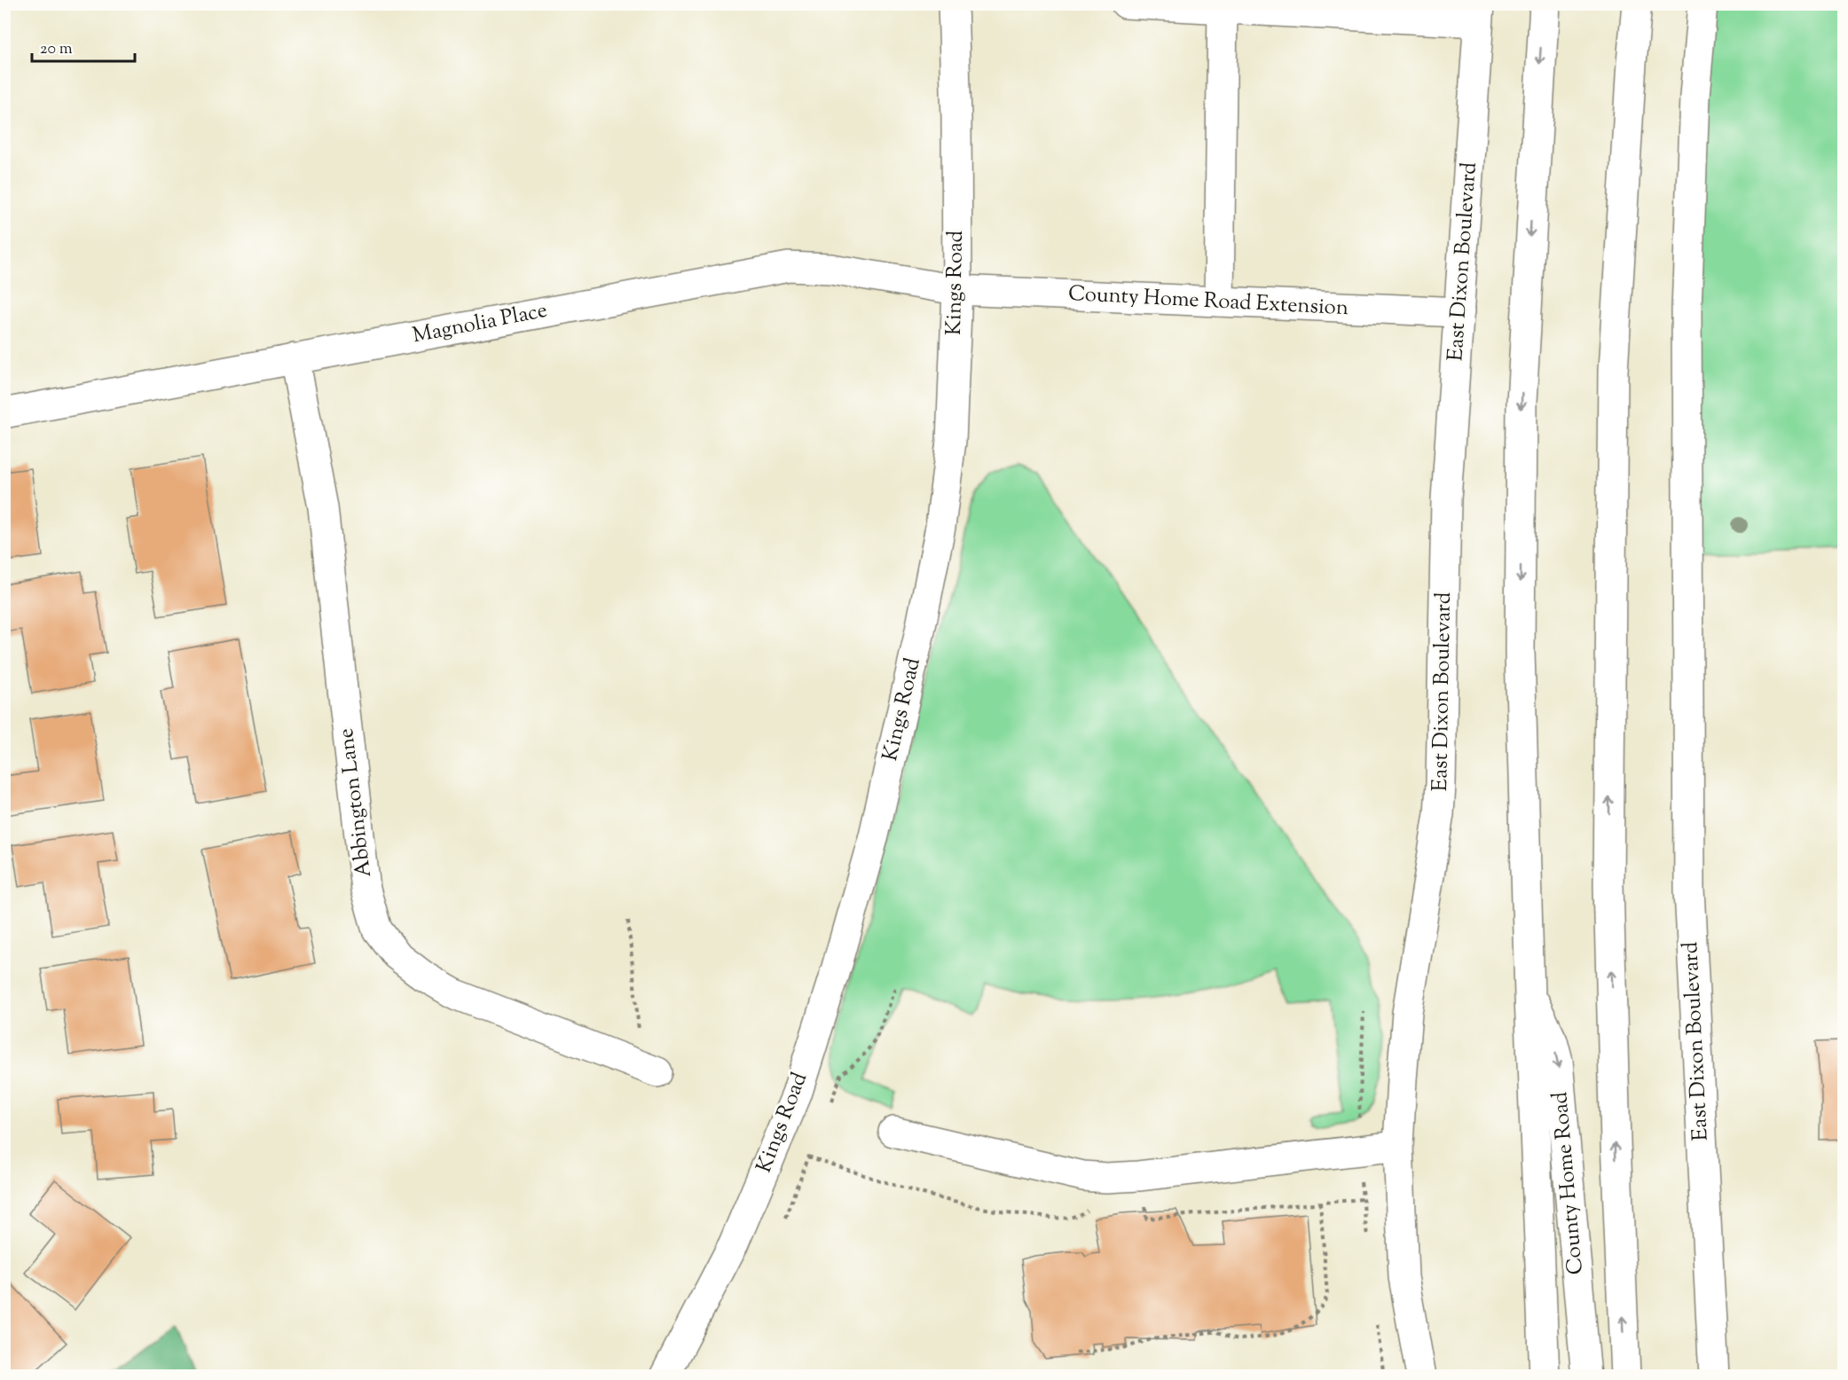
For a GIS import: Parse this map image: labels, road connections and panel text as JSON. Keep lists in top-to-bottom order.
{
  "streets": {
    "main road": [
      "East Dixon Boulevard",
      "Kings Road",
      "County Home Road Extension",
      "Magnolia Place",
      "Abbington Lane",
      "County Home Road"
    ]
  },
  "crossings": [
    ["East Dixon Boulevard", "County Home Road Extension"],
    ["Kings Road", "County Home Road Extension"],
    ["Kings Road", "Magnolia Place"],
    ["County Home Road Extension", "Magnolia Place"],
    ["Magnolia Place", "Abbington Lane"]
  ],
  "scale_bar": "20 m"
}
